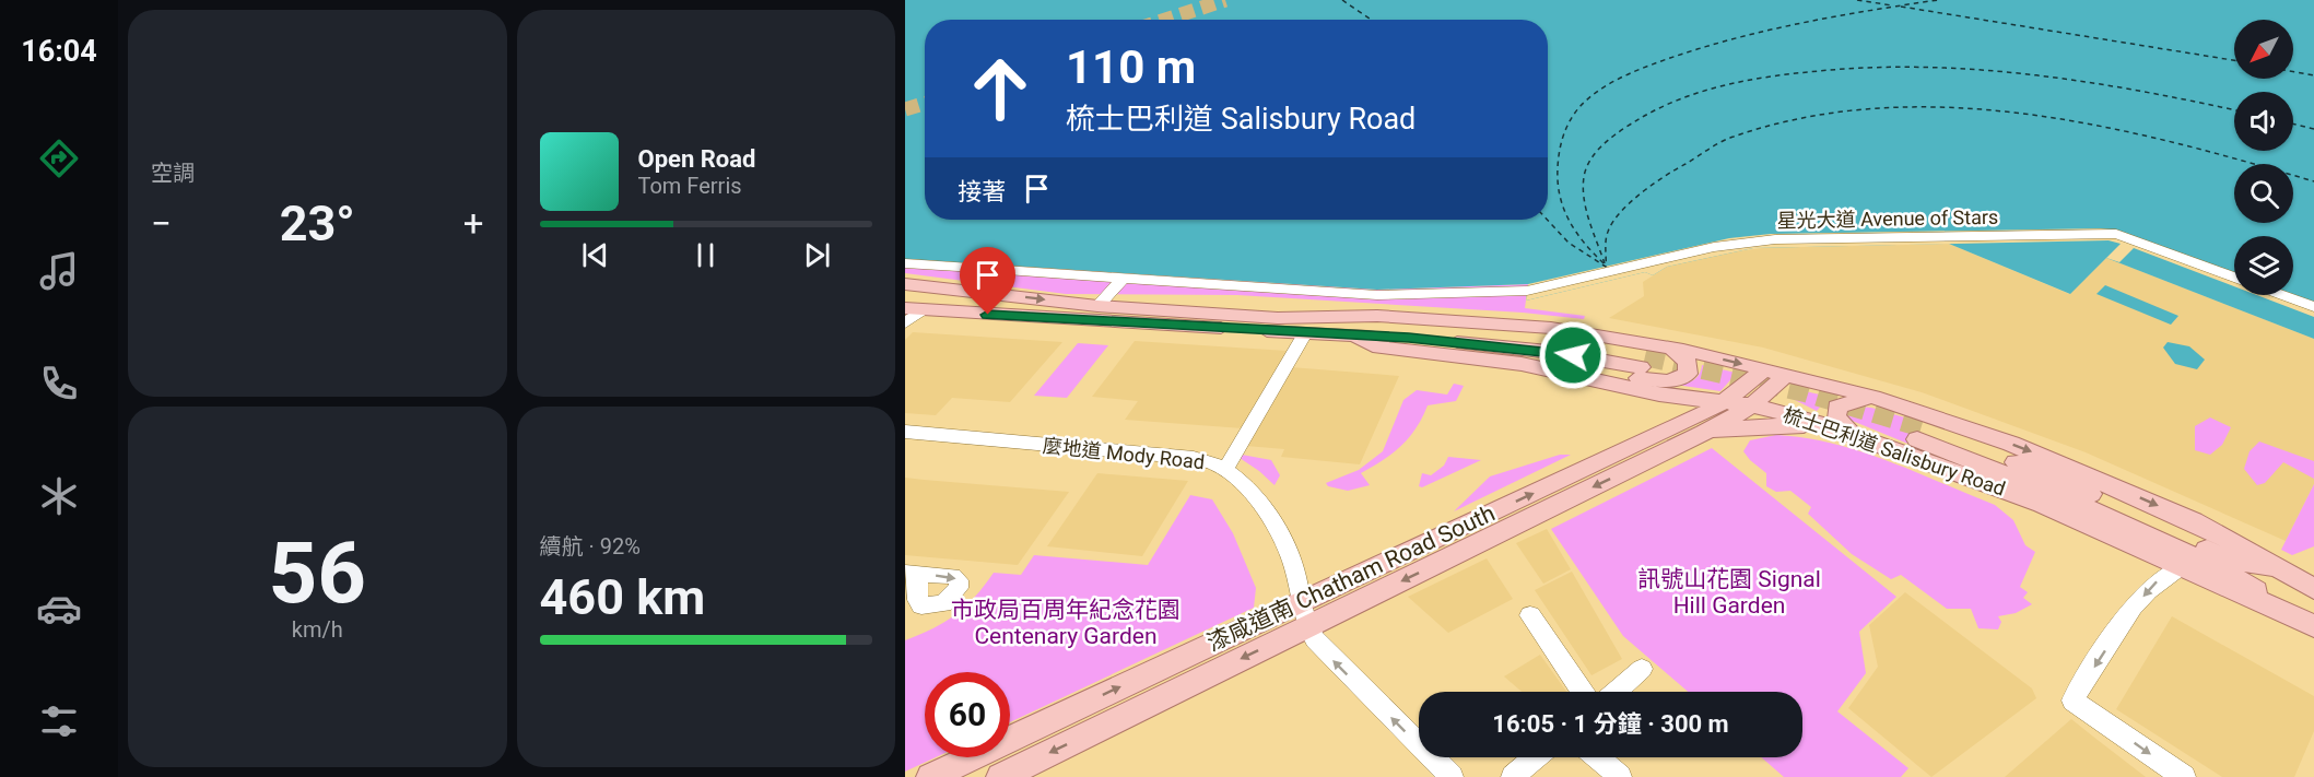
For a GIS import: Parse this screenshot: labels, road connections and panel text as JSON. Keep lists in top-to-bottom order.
{
  "streets": {
    "main road": ["梳士巴利道 Salisbury Road", "漆咸道南 Chatham Road South"],
    "street": ["星光大道 Avenue of Stars", "麼地道 Mody Road"]
  },
  "crossings": [
    ["梳士巴利道 Salisbury Road", "漆咸道南 Chatham Road South"],
    ["麼地道 Mody Road", "漆咸道南 Chatham Road South"]
  ],
  "parks": ["訊號山花園 Signal Hill Garden", "市政局百周年紀念花園 Centenary Garden"],
  "north": "bottom left",
  "page": {
    "tabs": "16:04",
    "tile": [
      "空調",
      ["56", "km/h"],
      ["續航 · 92%", "460 km"]
    ],
    "turn": ["110 m", "梳士巴利道 Salisbury Road"],
    "song": ["Open Road", "Tom Ferris"],
    "then": "接著",
    "heat": ["−", "23°", "+"],
    "limit": "60",
    "trip": "16:05 · 1 分鐘 · 300 m"
  }
}
